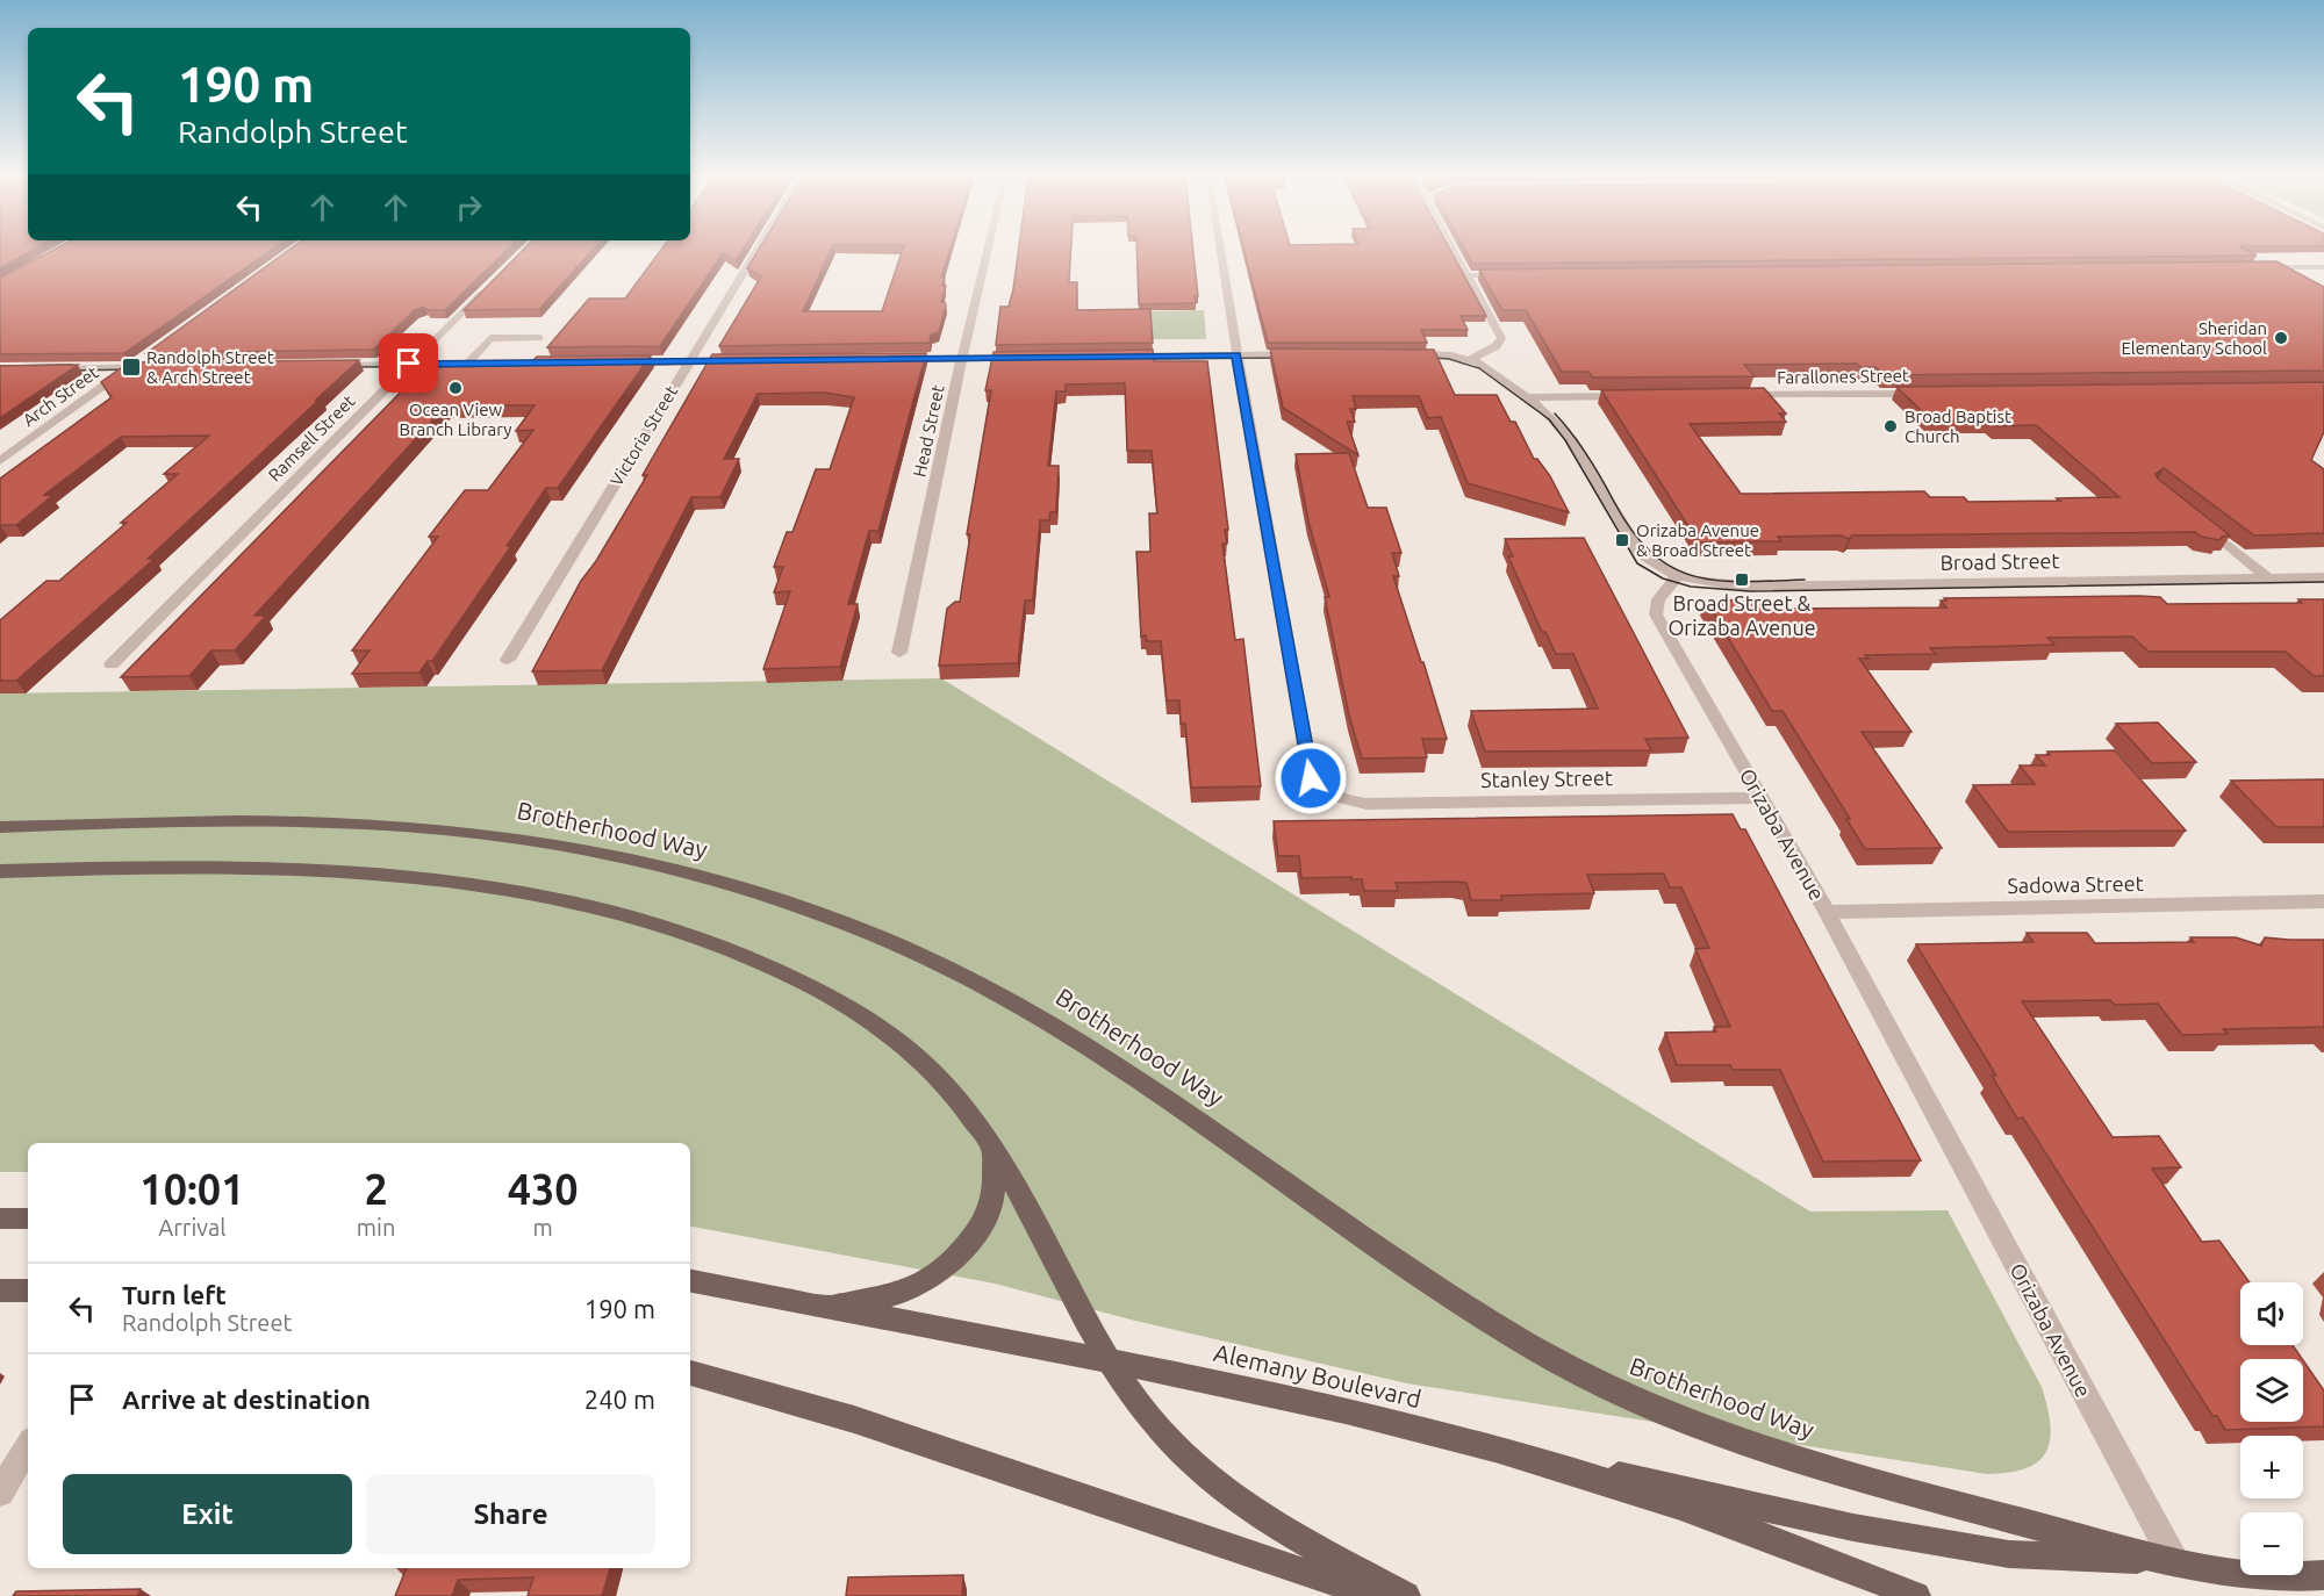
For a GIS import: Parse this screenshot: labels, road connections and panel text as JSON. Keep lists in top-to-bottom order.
{
  "streets": {
    "main road": ["Brotherhood Way", "Alemany Boulevard"],
    "street": [
      "Farallones Street",
      "Arch Street",
      "Head Street",
      "Victoria Street",
      "Ramsell Street",
      "Broad Street",
      "Stanley Street",
      "Orizaba Avenue",
      "Sadowa Street"
    ]
  },
  "crossings": [
    ["Broad Street", "Orizaba Avenue"],
    ["Stanley Street", "Orizaba Avenue"],
    ["Brotherhood Way", "Orizaba Avenue"],
    ["Orizaba Avenue", "Sadowa Street"]
  ],
  "places": {
    "other": ["Sheridan Elementary School", "Ocean View Branch Library", "Broad Baptist Church"],
    "transit": ["Randolph Street & Arch Street", "Orizaba Avenue & Broad Street", "Broad Street & Orizaba Avenue"]
  },
  "page": {
    "turn": ["190 m", "Randolph Street"],
    "eta": [
      "10:01",
      "Arrival",
      "2",
      "min",
      "430",
      "m"
    ],
    "list": [
      {
        "name": "Turn left",
        "note": "Randolph Street",
        "value": "190 m"
      },
      {
        "name": "Arrive at destination",
        "value": "240 m"
      }
    ],
    "map_buttons": ["+", "−"],
    "buttons": ["Exit", "Share"]
  }
}
